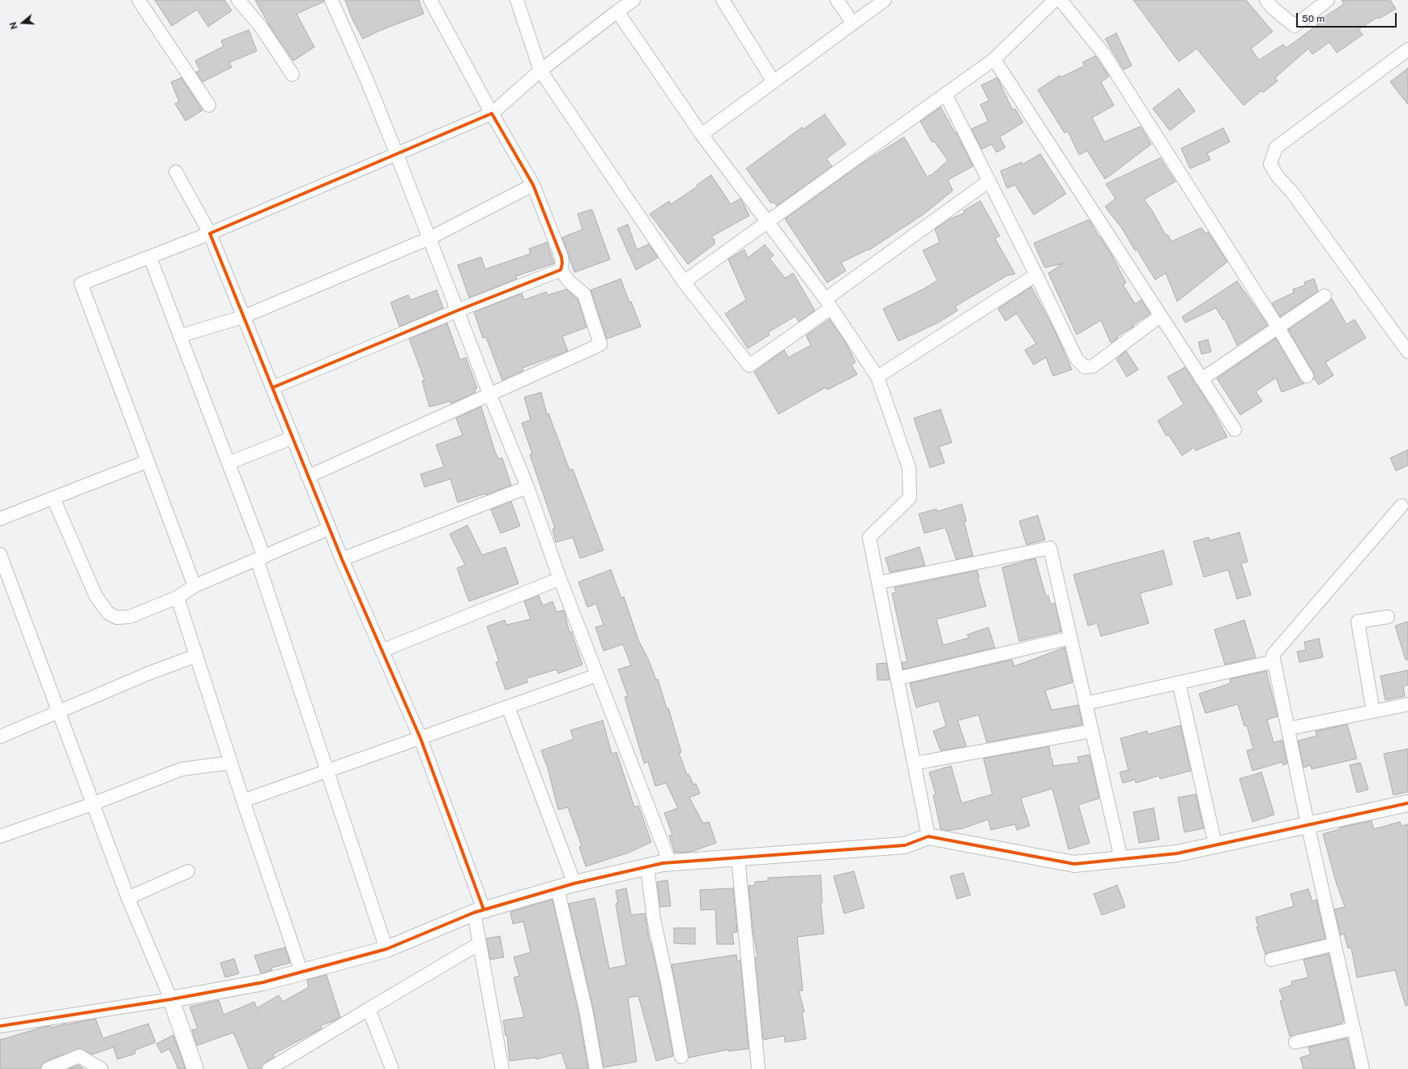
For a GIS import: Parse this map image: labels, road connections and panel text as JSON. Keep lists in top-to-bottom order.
{
  "scale_bar": "50 m",
  "north": "left"
}
